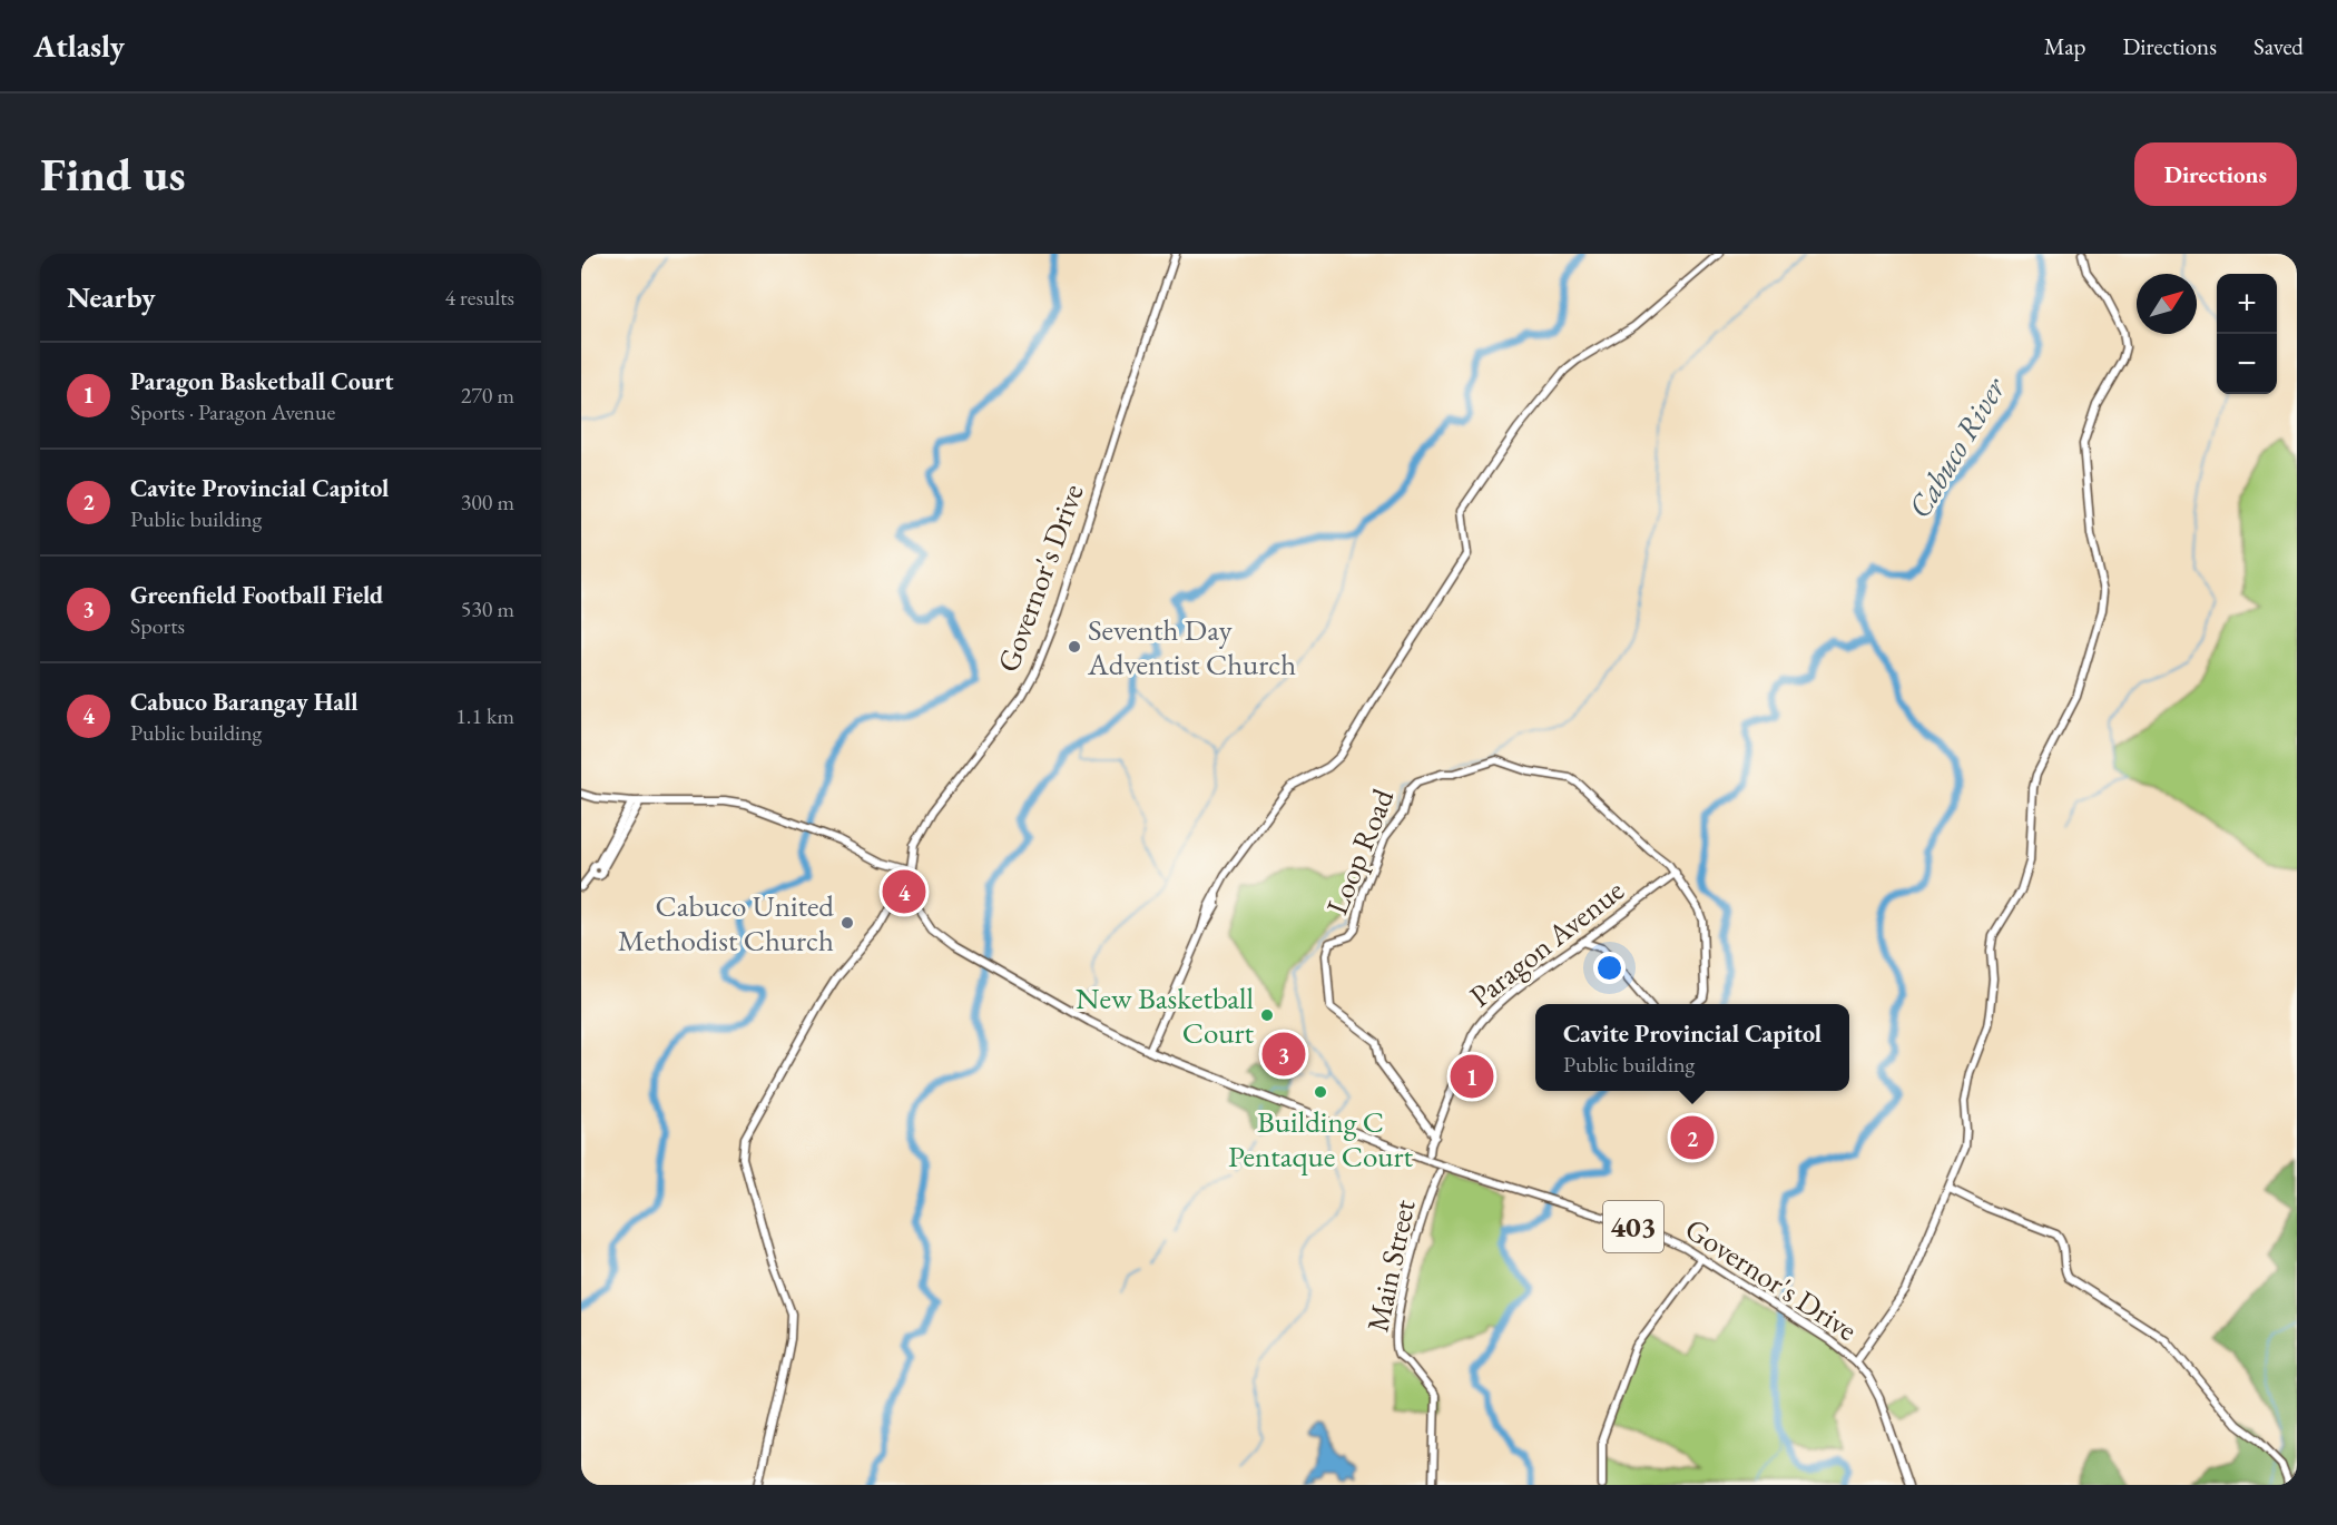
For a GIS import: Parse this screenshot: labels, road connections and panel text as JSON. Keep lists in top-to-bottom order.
{
  "streets": {
    "street": [
      "Governor's Drive",
      "Loop Road",
      "Paragon Avenue",
      "403",
      "Main Street"
    ]
  },
  "crossings": [
    ["Governor's Drive", "Paragon Avenue"],
    ["Governor's Drive", "Main Street"],
    ["Loop Road", "Paragon Avenue"]
  ],
  "water": ["Cabuco River"],
  "places": [
    "Seventh Day Adventist Church",
    "Cabuco United Methodist Church",
    "New Basketball Court",
    "Building C Pentaque Court"
  ],
  "north": "top right",
  "page": {
    "header": "Atlasly",
    "nav": ["Map", "Directions", "Saved"],
    "buttons": "Directions",
    "title": "Find us",
    "heading": ["Nearby", "4 results"],
    "map_buttons": ["+", "−"],
    "list": [
      {
        "mark": "1",
        "name": "Paragon Basketball Court",
        "note": "Sports · Paragon Avenue",
        "value": "270 m"
      },
      {
        "mark": "2",
        "name": "Cavite Provincial Capitol",
        "note": "Public building",
        "value": "300 m"
      },
      {
        "mark": "3",
        "name": "Greenfield Football Field",
        "note": "Sports",
        "value": "530 m"
      },
      {
        "mark": "4",
        "name": "Cabuco Barangay Hall",
        "note": "Public building",
        "value": "1.1 km"
      }
    ],
    "pins": [
      "4",
      "3",
      "1",
      "2"
    ],
    "popup": ["Cavite Provincial Capitol", "Public building"]
  }
}
